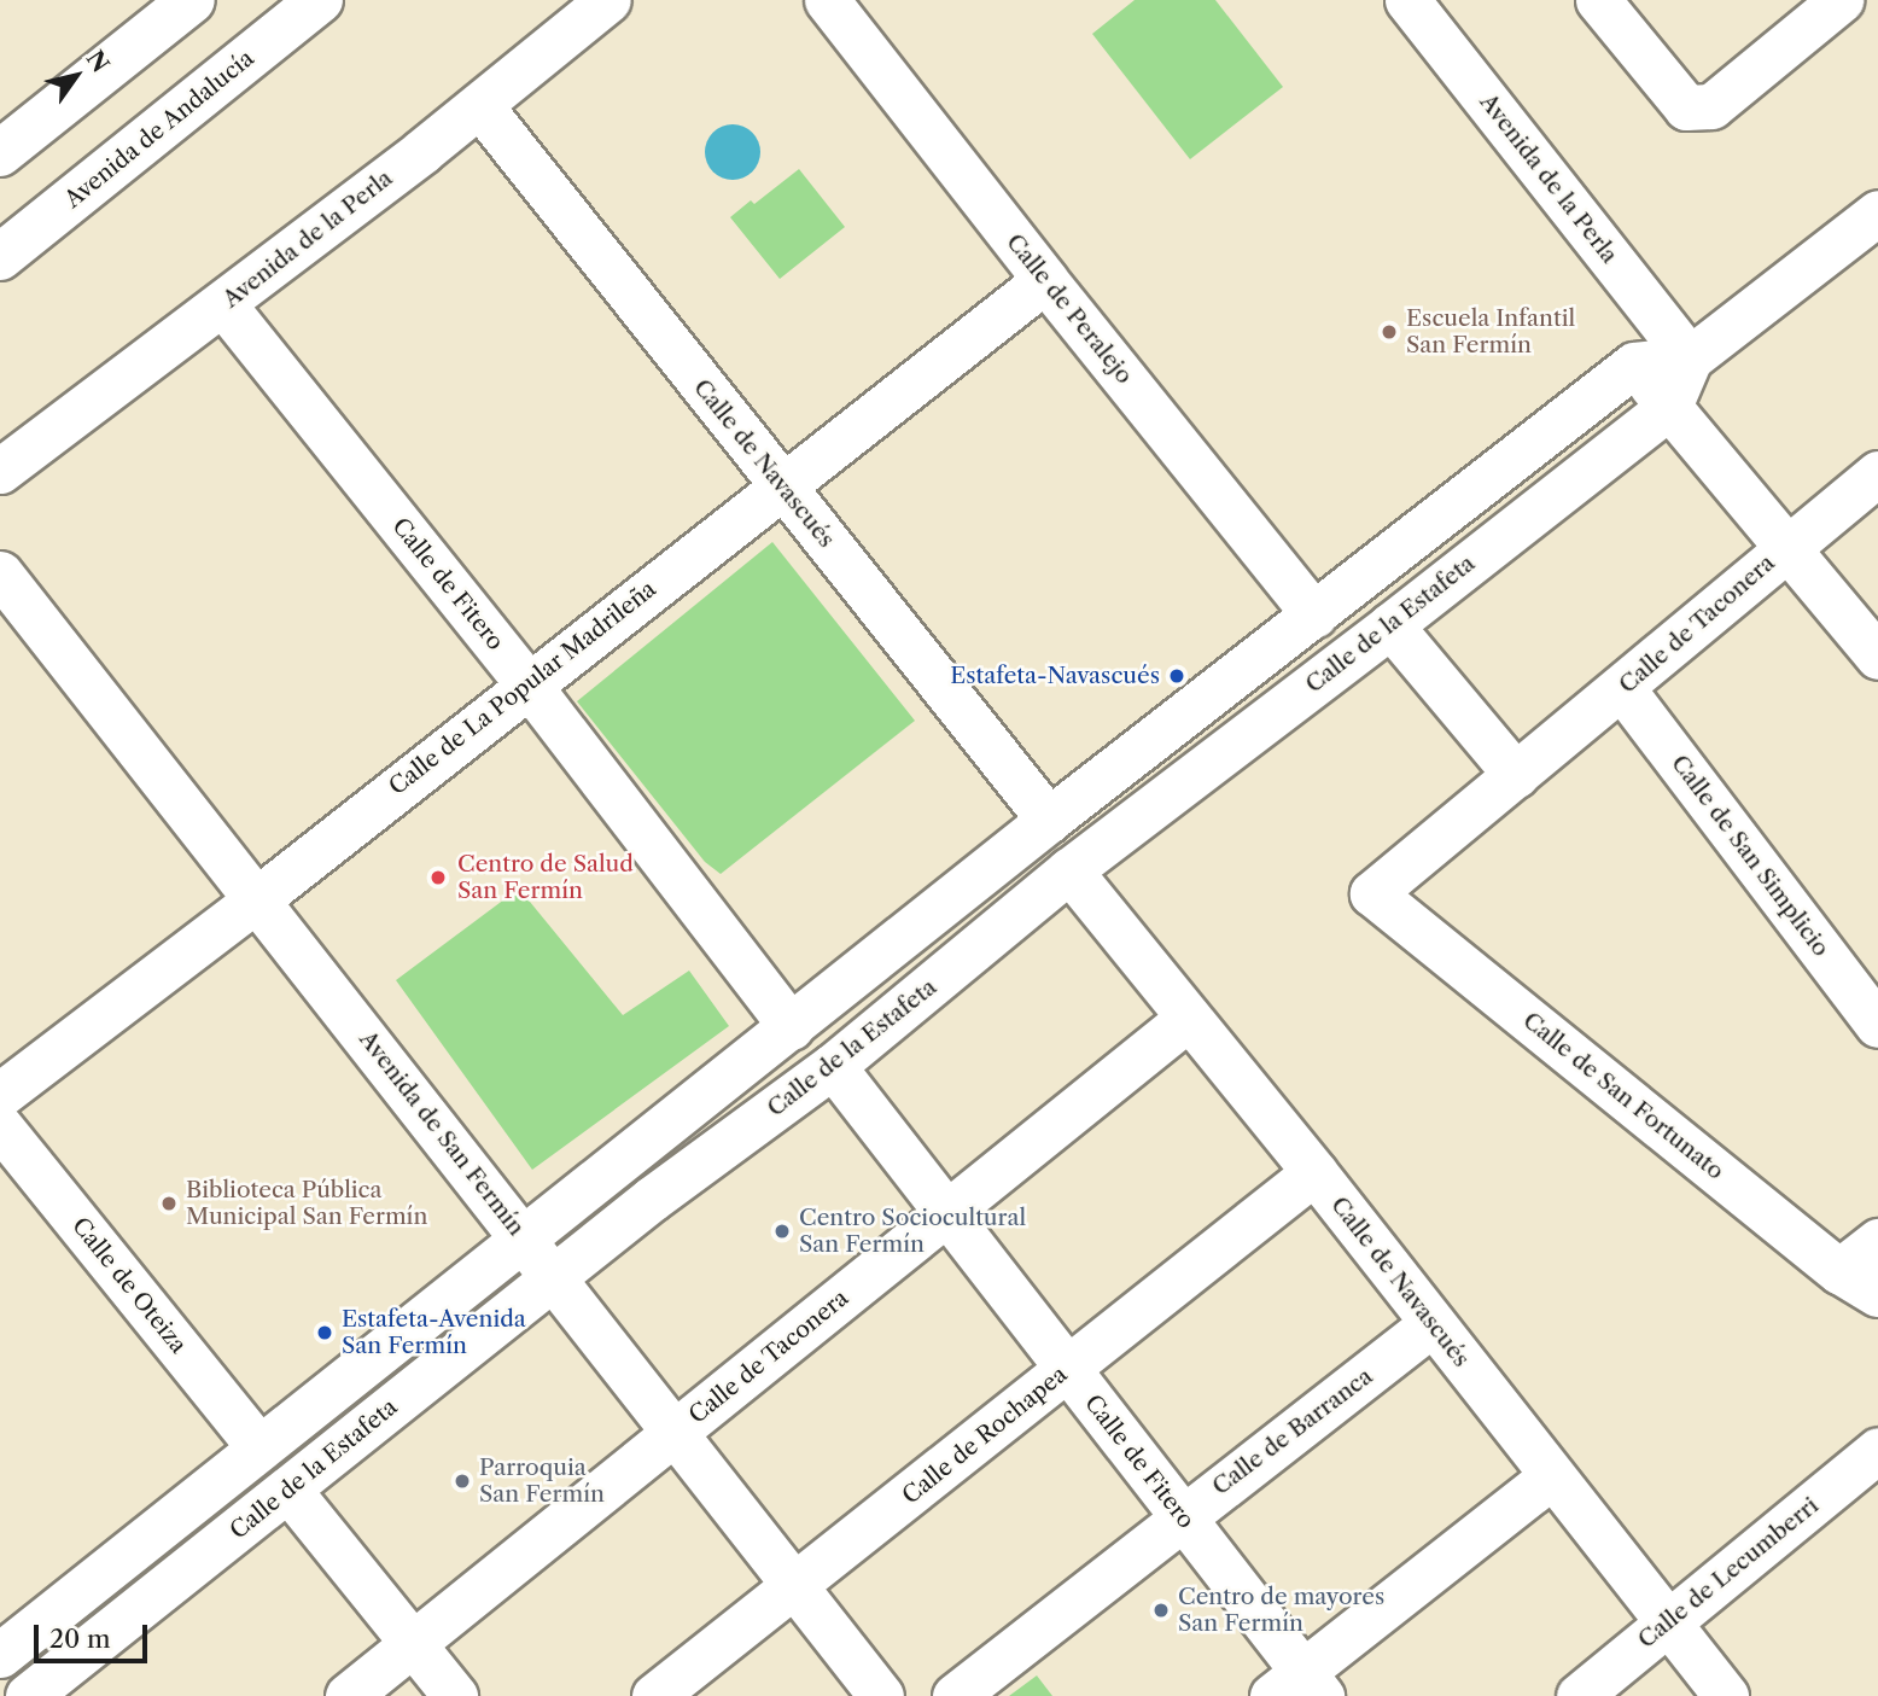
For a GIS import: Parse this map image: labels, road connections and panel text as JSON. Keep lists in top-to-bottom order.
{
  "streets": {
    "main road": ["Avenida de Andalucía"],
    "street": [
      "Avenida de la Perla",
      "Calle de Peralejo",
      "Calle de Navascués",
      "Calle de Fitero",
      "Calle de la Estafeta",
      "Calle de Taconera",
      "Calle de La Popular Madrileña",
      "Calle de San Simplicio",
      "Calle de San Fortunato",
      "Avenida de San Fermín",
      "Calle de Oteiza",
      "Calle de Barranca",
      "Calle de Rochapea",
      "Calle de Lecumberri"
    ]
  },
  "crossings": [
    ["Avenida de la Perla", "Calle de Navascués"],
    ["Avenida de la Perla", "Calle de Fitero"],
    ["Avenida de la Perla", "Calle de la Estafeta"],
    ["Calle de Peralejo", "Calle de La Popular Madrileña"],
    ["Calle de Navascués", "Calle de la Estafeta"],
    ["Calle de Navascués", "Calle de Taconera"],
    ["Calle de Navascués", "Calle de La Popular Madrileña"],
    ["Calle de Navascués", "Calle de Barranca"],
    ["Calle de Navascués", "Calle de Rochapea"],
    ["Calle de Navascués", "Calle de Lecumberri"],
    ["Calle de Fitero", "Calle de la Estafeta"],
    ["Calle de Fitero", "Calle de Taconera"],
    ["Calle de Fitero", "Calle de La Popular Madrileña"],
    ["Calle de Fitero", "Calle de Barranca"],
    ["Calle de Fitero", "Calle de Rochapea"],
    ["Calle de la Estafeta", "Avenida de San Fermín"],
    ["Calle de Taconera", "Calle de San Simplicio"],
    ["Calle de Taconera", "Calle de San Fortunato"],
    ["Calle de Taconera", "Avenida de San Fermín"],
    ["Calle de La Popular Madrileña", "Avenida de San Fermín"],
    ["Avenida de San Fermín", "Calle de Rochapea"]
  ],
  "places": [
    "Escuela Infantil San Fermín",
    "Estafeta-Navascués",
    "Centro de Salud San Fermín",
    "Biblioteca Pública Municipal San Fermín",
    "Centro Sociocultural San Fermín",
    "Estafeta-Avenida San Fermín",
    "Parroquia San Fermín",
    "Centro de mayores San Fermín"
  ],
  "scale_bar": "20 m",
  "north": "top right"
}
